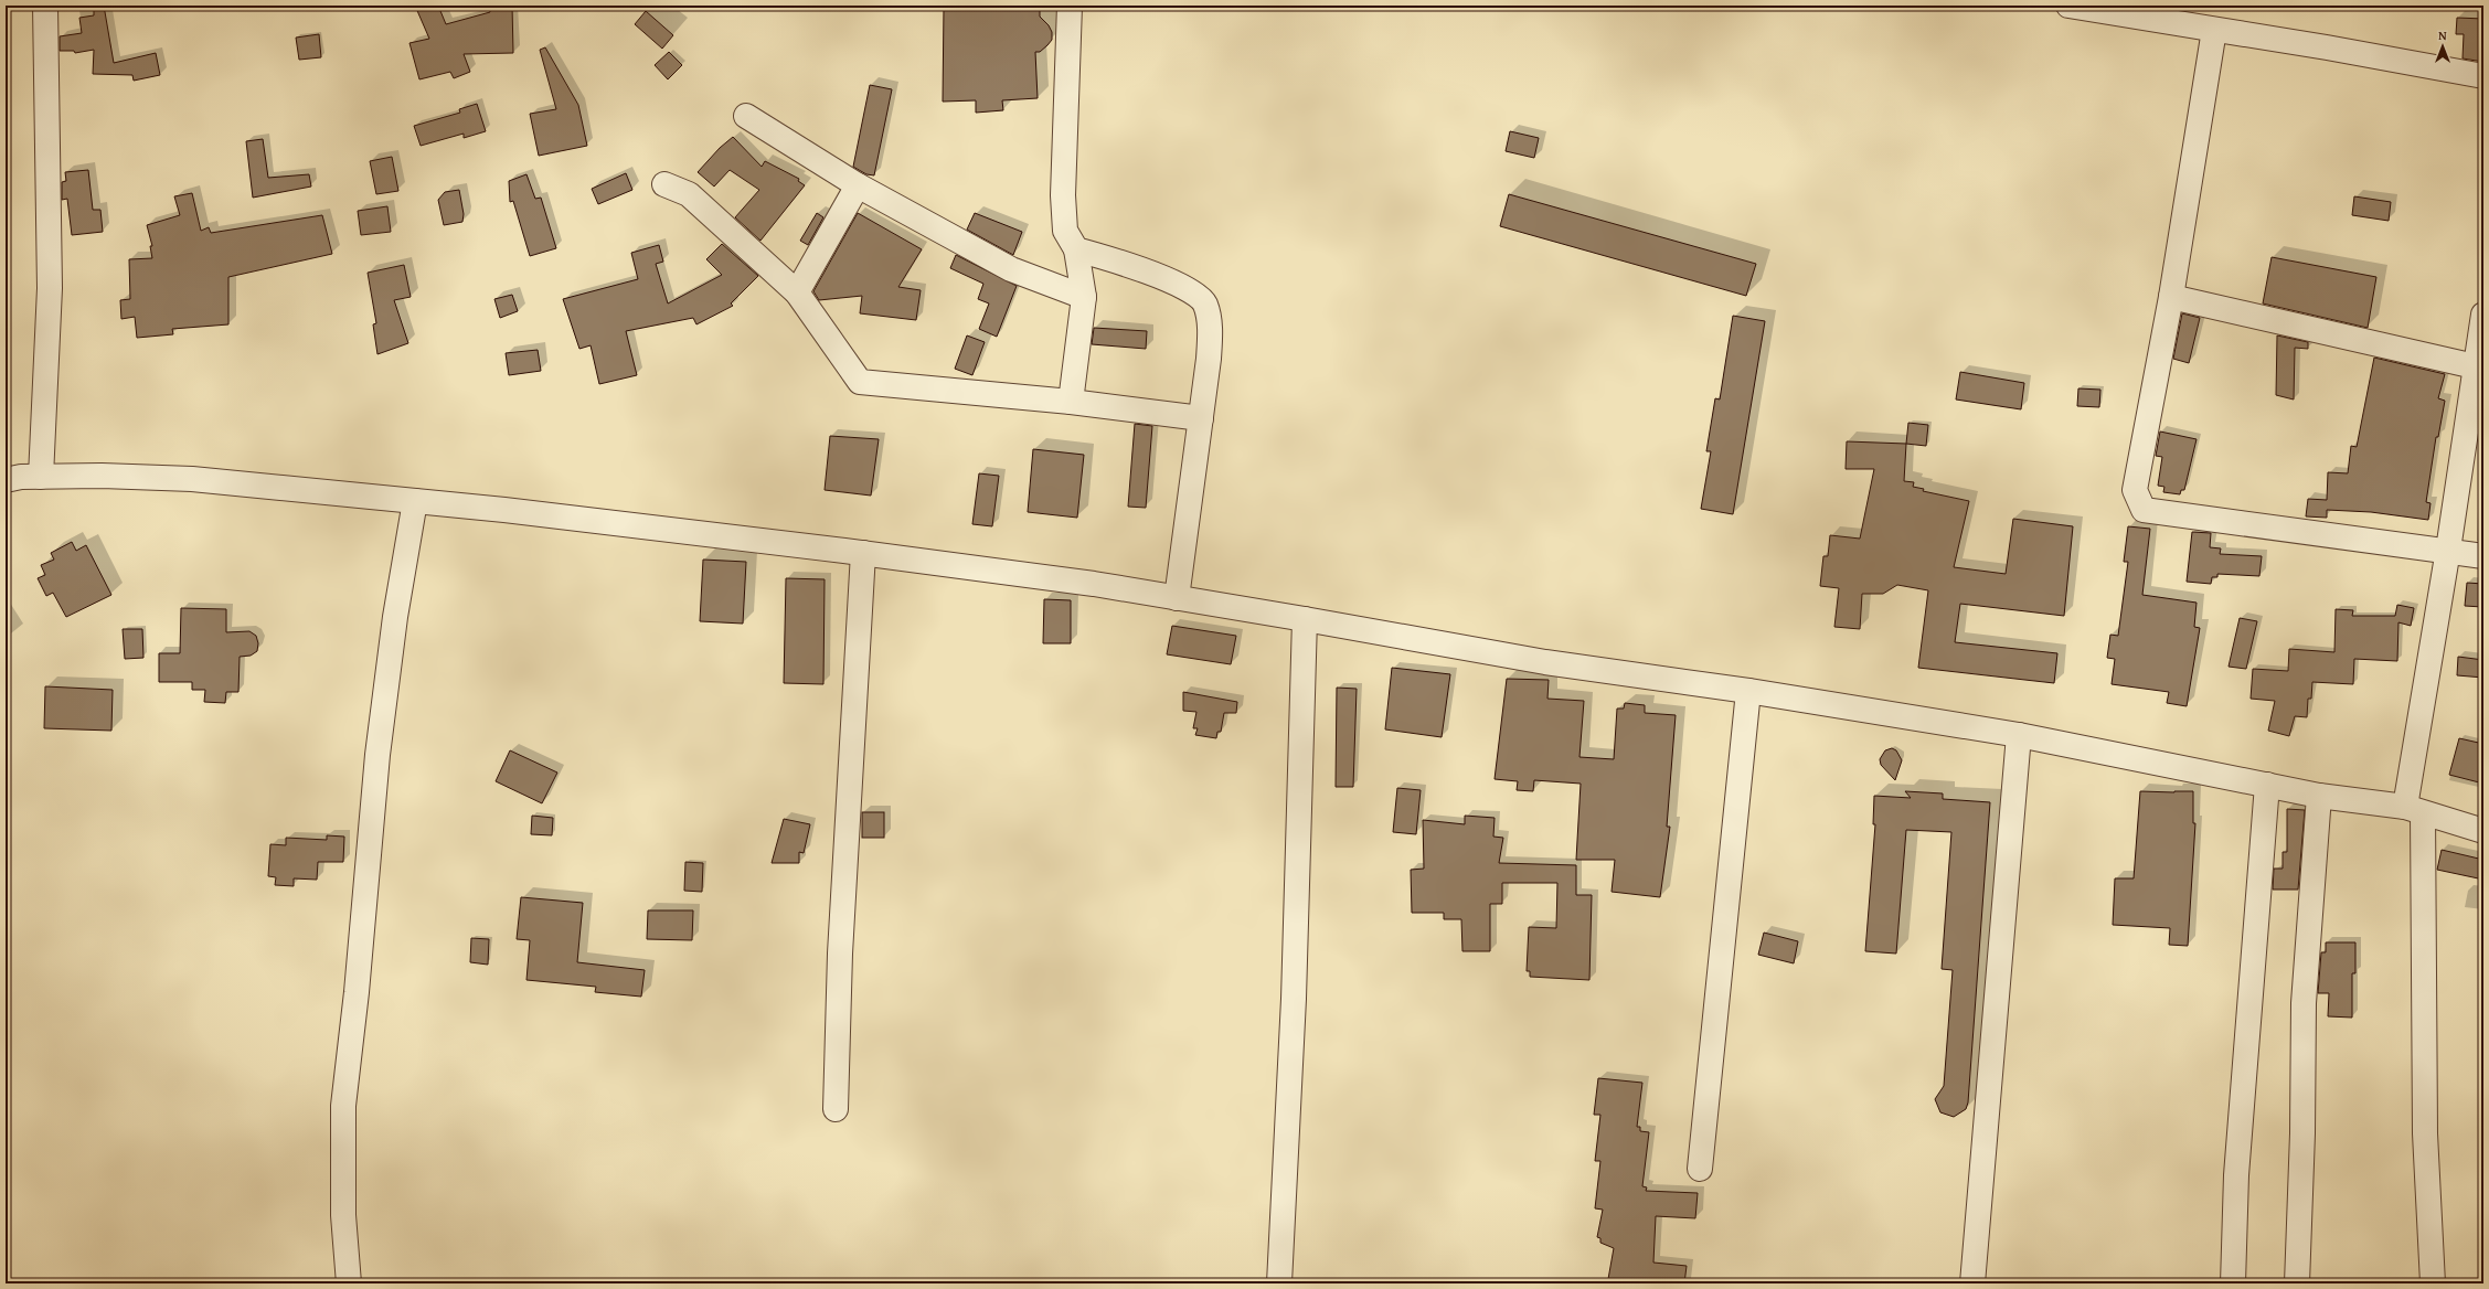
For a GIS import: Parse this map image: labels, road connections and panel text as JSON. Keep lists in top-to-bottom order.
{
  "north": "top"
}
